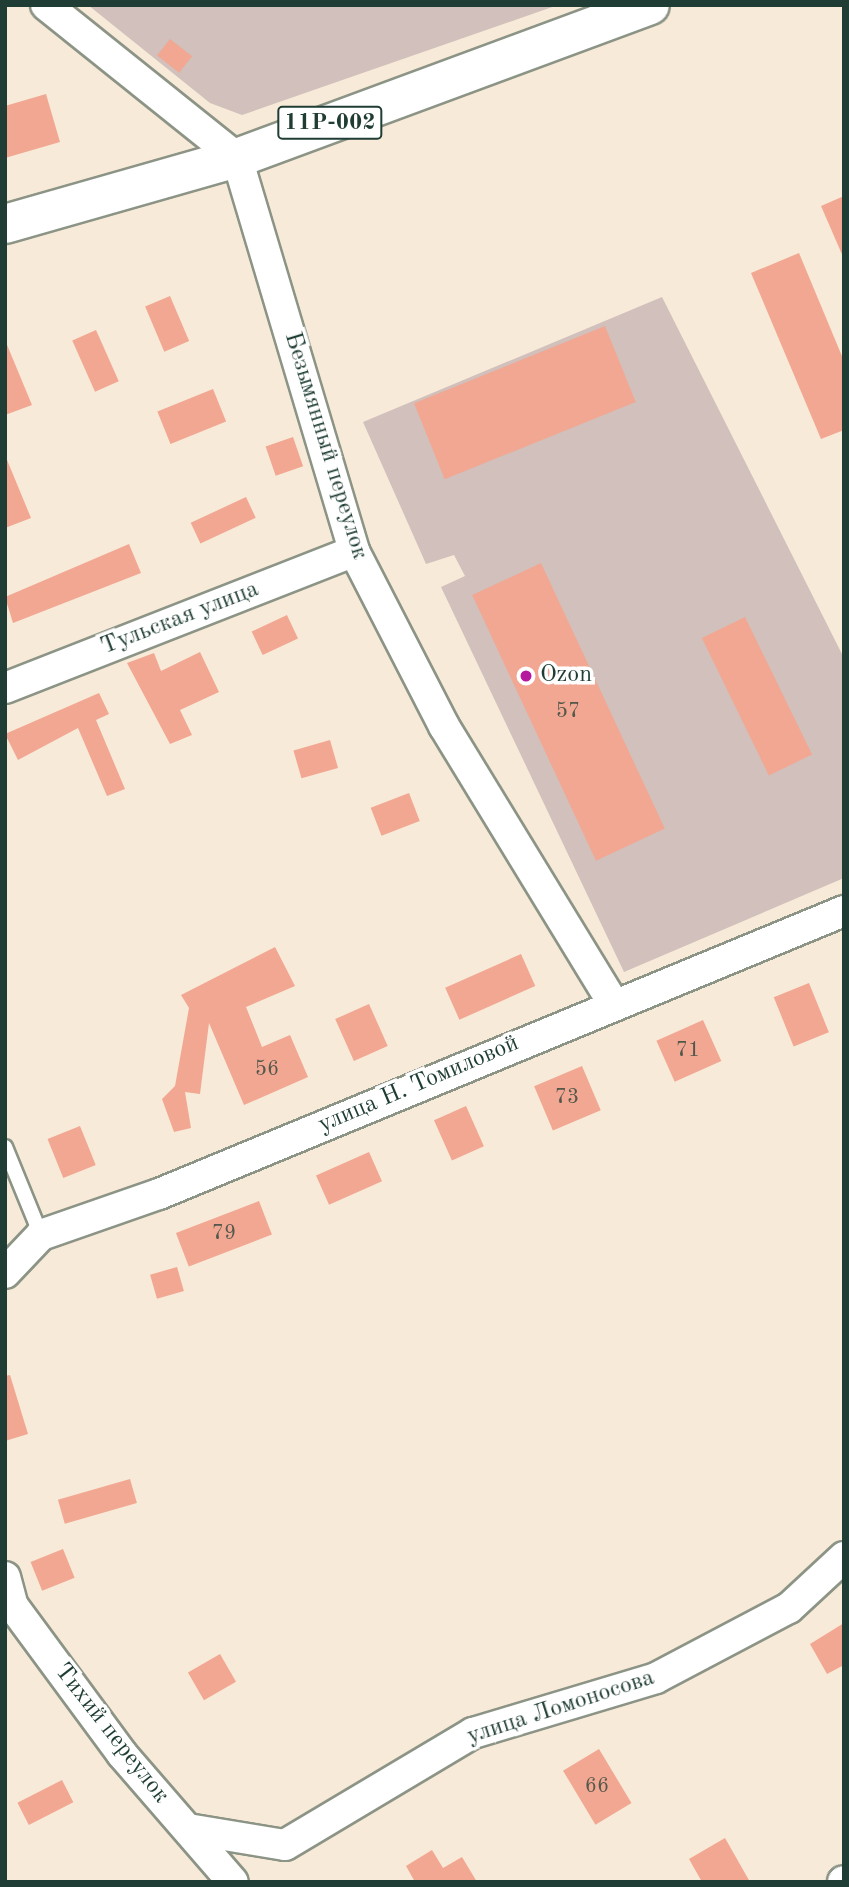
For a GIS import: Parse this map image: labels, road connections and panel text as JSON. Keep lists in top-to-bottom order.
{
  "streets": {
    "main road": ["11Р-002"],
    "street": [
      "Безымянный переулок",
      "Тульская улица",
      "улица Н. Томиловой",
      "улица Ломоносова",
      "Тихий переулок"
    ]
  },
  "crossings": [
    ["11Р-002", "Безымянный переулок"],
    ["Безымянный переулок", "Тульская улица"],
    ["Безымянный переулок", "улица Н. Томиловой"],
    ["улица Ломоносова", "Тихий переулок"]
  ],
  "places": ["Ozon"],
  "house_numbers": [
    "57",
    "71",
    "56",
    "73",
    "79",
    "66"
  ]
}
